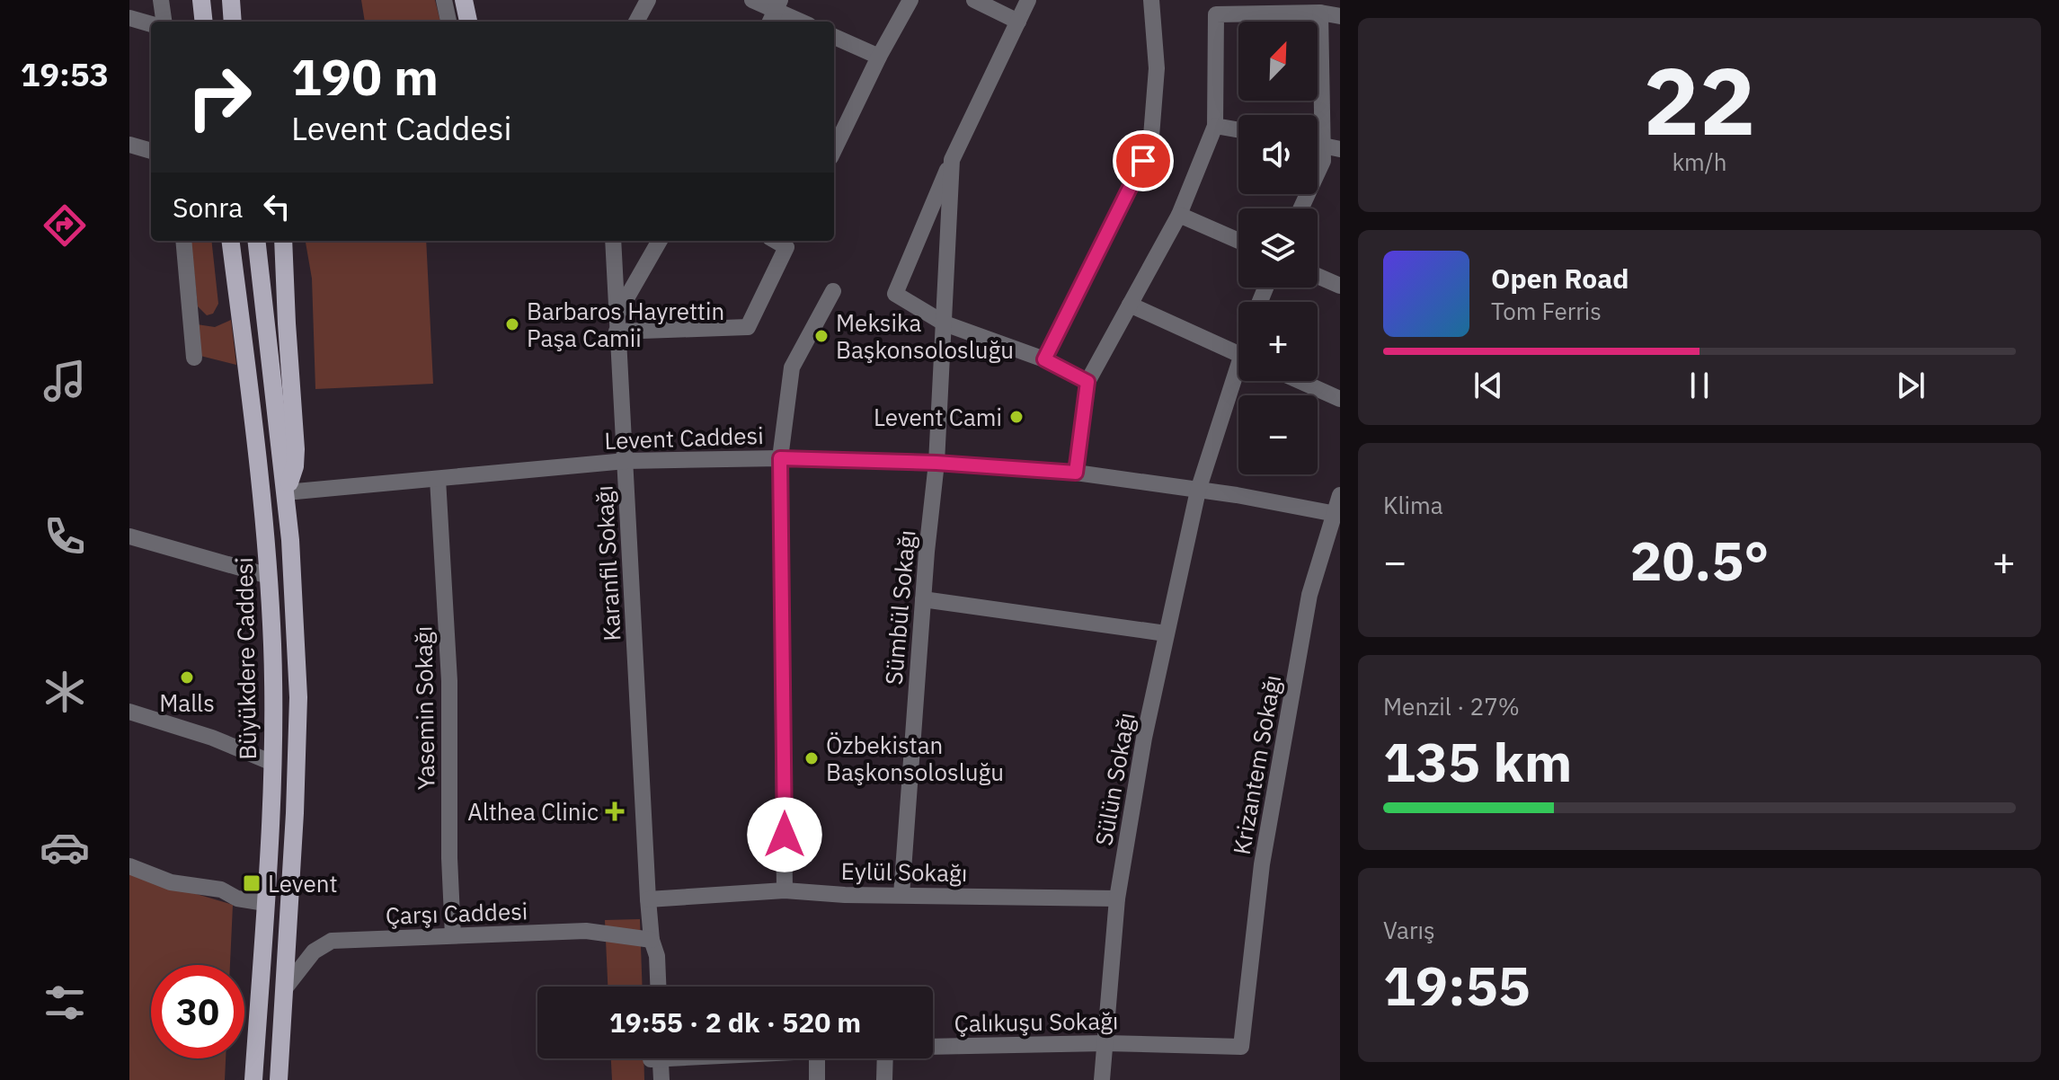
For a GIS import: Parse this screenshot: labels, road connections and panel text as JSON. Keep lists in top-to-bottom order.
{
  "streets": {
    "main road": ["Büyükdere Caddesi"],
    "street": [
      "Levent Caddesi",
      "Karanfil Sokağı",
      "Sümbül Sokağı",
      "Yasemin Sokağı",
      "Krizantem Sokağı",
      "Sülün Sokağı",
      "Eylül Sokağı",
      "Çarşı Caddesi",
      "Çalıkuşu Sokağı"
    ]
  },
  "crossings": [
    ["Levent Caddesi", "Karanfil Sokağı"],
    ["Levent Caddesi", "Sümbül Sokağı"],
    ["Levent Caddesi", "Büyükdere Caddesi"],
    ["Levent Caddesi", "Yasemin Sokağı"],
    ["Levent Caddesi", "Krizantem Sokağı"],
    ["Levent Caddesi", "Sülün Sokağı"],
    ["Karanfil Sokağı", "Eylül Sokağı"],
    ["Karanfil Sokağı", "Çarşı Caddesi"],
    ["Sümbül Sokağı", "Eylül Sokağı"],
    ["Büyükdere Caddesi", "Çarşı Caddesi"],
    ["Yasemin Sokağı", "Çarşı Caddesi"],
    ["Krizantem Sokağı", "Çalıkuşu Sokağı"],
    ["Sülün Sokağı", "Eylül Sokağı"],
    ["Sülün Sokağı", "Çalıkuşu Sokağı"]
  ],
  "places": {
    "other": [
      "Barbaros Hayrettin Paşa Camii",
      "Meksika Başkonsolosluğu",
      "Levent Cami",
      "Malls",
      "Özbekistan Başkonsolosluğu"
    ],
    "health": ["Althea Clinic"],
    "transit": ["Levent"]
  },
  "north": "top right",
  "page": {
    "tabs": "19:53",
    "tile": [
      ["22", "km/h"],
      "Klima",
      ["Menzil · 27%", "135 km"],
      ["Varış", "19:55"]
    ],
    "map_buttons": ["+", "−"],
    "turn": ["190 m", "Levent Caddesi"],
    "then": "Sonra",
    "song": ["Open Road", "Tom Ferris"],
    "heat": ["−", "20.5°", "+"],
    "limit": "30",
    "trip": "19:55 · 2 dk · 520 m"
  }
}
